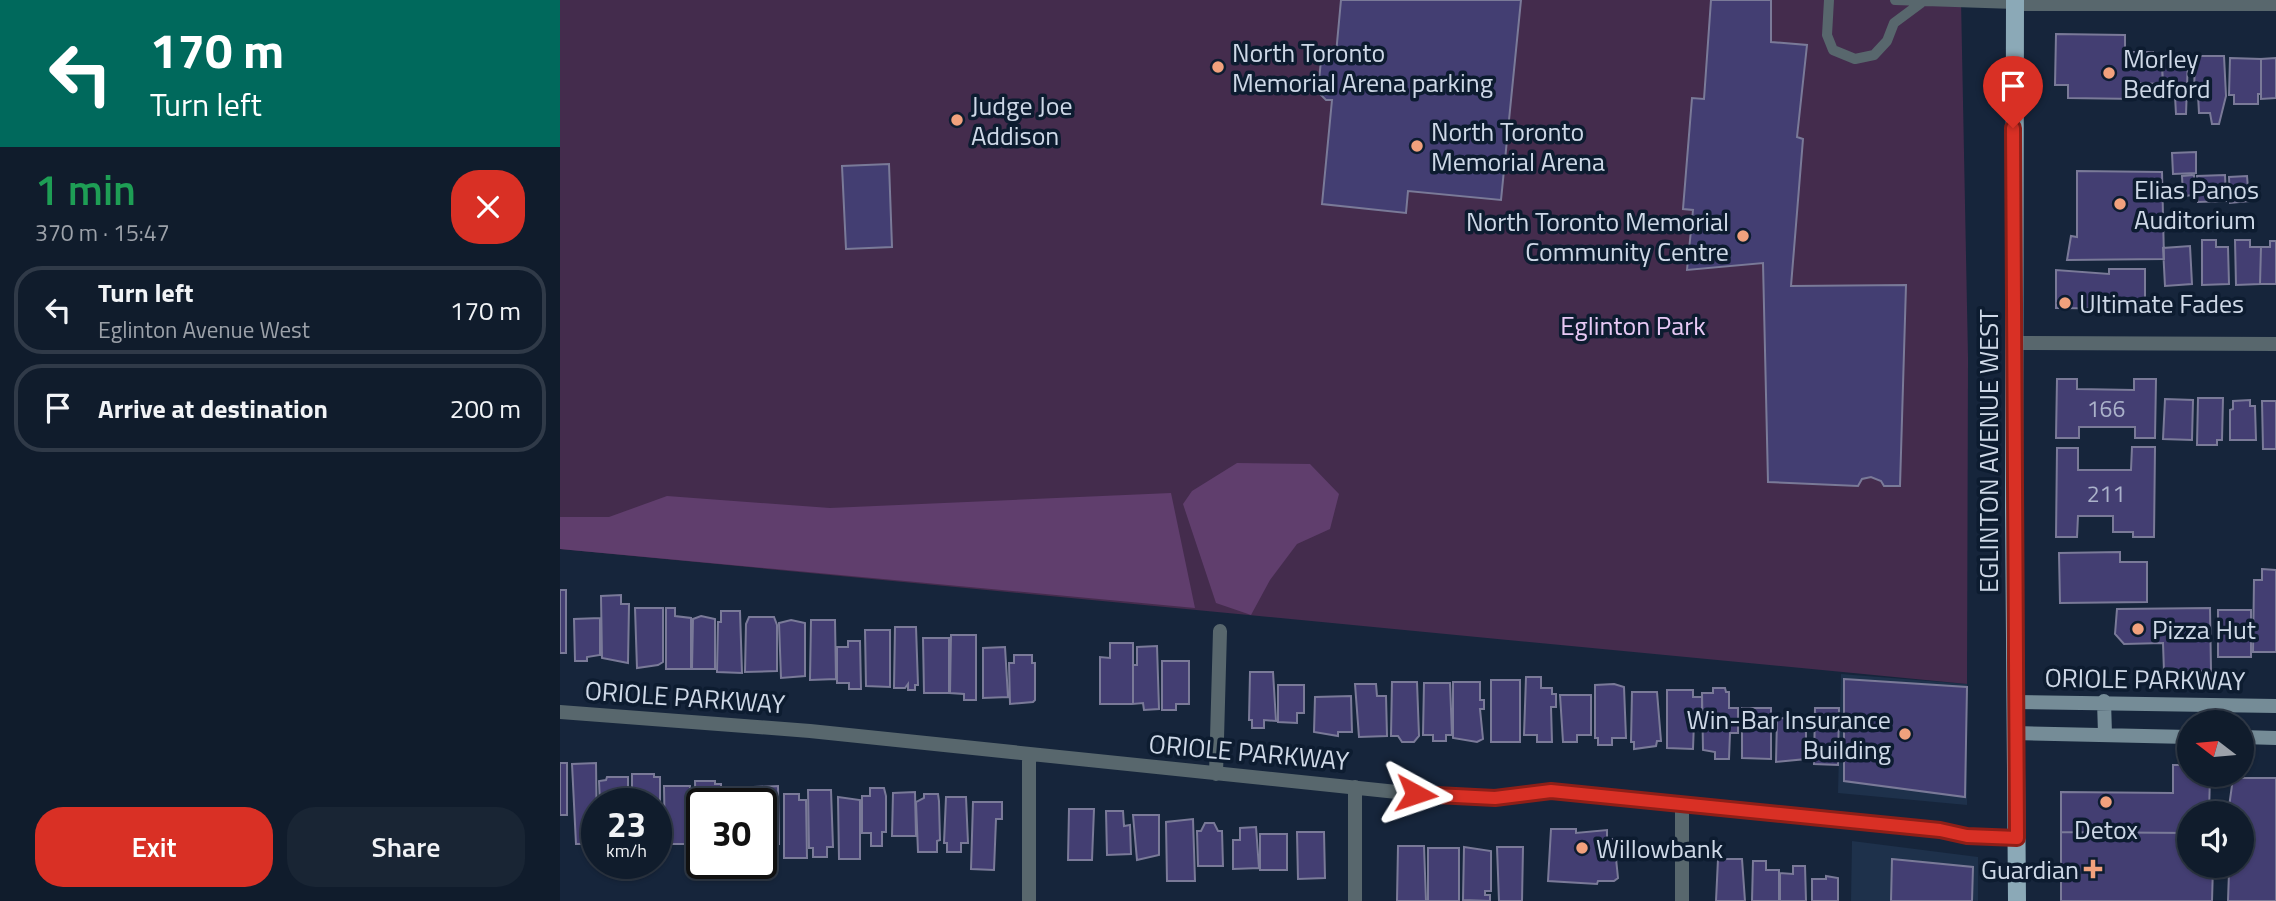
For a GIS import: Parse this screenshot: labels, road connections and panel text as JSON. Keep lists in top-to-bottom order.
{
  "streets": {
    "main road": ["EGLINTON AVENUE WEST"],
    "street": ["ORIOLE PARKWAY"]
  },
  "crossings": [
    ["EGLINTON AVENUE WEST", "ORIOLE PARKWAY"]
  ],
  "parks": ["Eglinton Park"],
  "places": {
    "other": [
      "North Toronto Memorial Arena parking",
      "Morley Bedford",
      "Judge Joe Addison",
      "North Toronto Memorial Arena",
      "Elias Panos Auditorium",
      "North Toronto Memorial Community Centre",
      "Ultimate Fades",
      "Pizza Hut",
      "Win-Bar Insurance Building",
      "Detox",
      "Willowbank"
    ],
    "health": ["Guardian"]
  },
  "house_numbers": ["166", "211"],
  "north": "left",
  "page": {
    "turn": ["170 m", "Turn left"],
    "heading": ["1 min", "370 m · 15:47"],
    "list": [
      {
        "name": "Turn left",
        "note": "Eglinton Avenue West",
        "value": "170 m"
      },
      {
        "name": "Arrive at destination",
        "value": "200 m"
      }
    ],
    "speed": "23 km/h",
    "limit": "30",
    "buttons": ["Exit", "Share"]
  }
}
